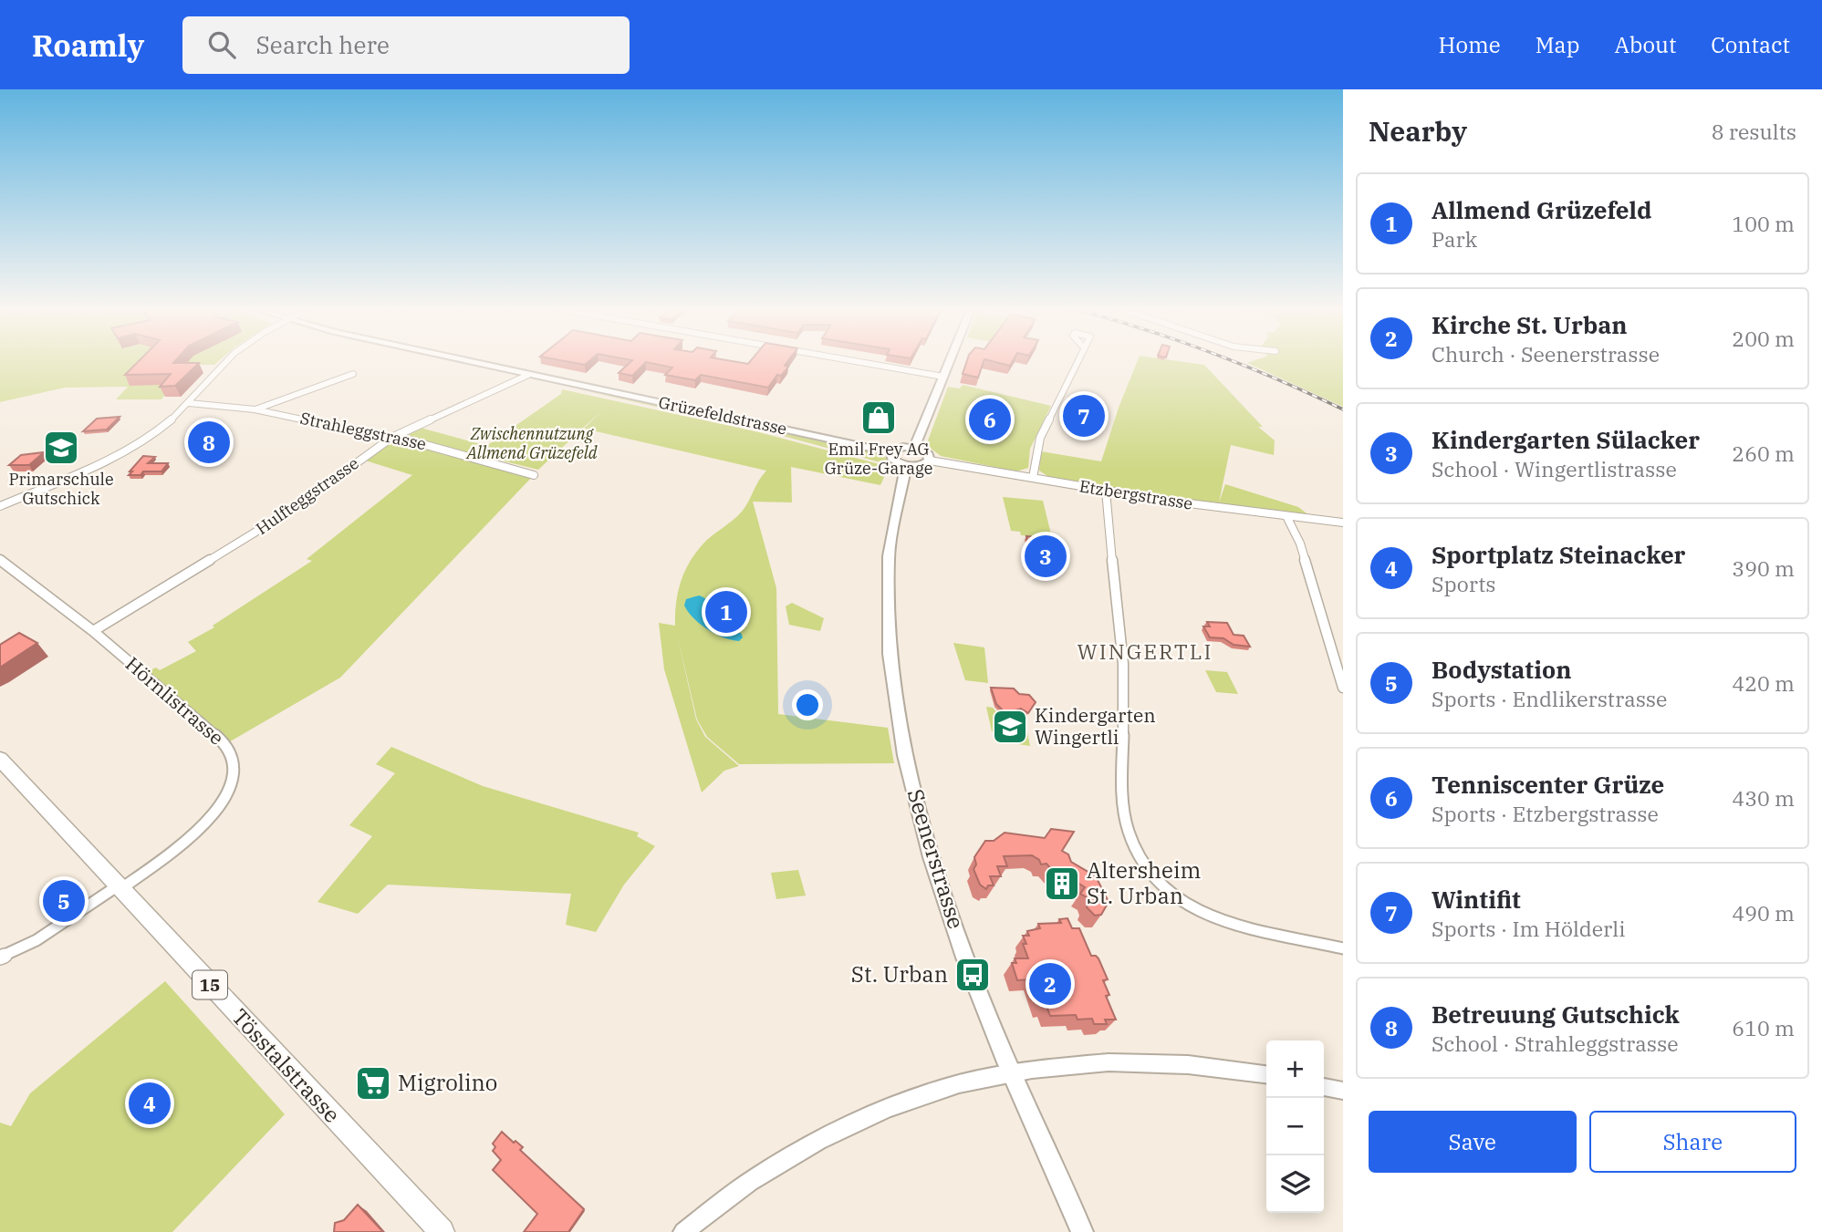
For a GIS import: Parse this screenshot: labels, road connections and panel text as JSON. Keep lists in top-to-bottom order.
{
  "streets": {
    "main road": [
      "Grüzefeldstrasse",
      "Seenerstrasse",
      "15",
      "Tösstalstrasse"
    ],
    "street": [
      "Strahleggstrasse",
      "Etzbergstrasse",
      "Hulfteggstrasse",
      "Hörnlistrasse"
    ]
  },
  "crossings": [
    ["Grüzefeldstrasse", "Hulfteggstrasse"],
    ["Strahleggstrasse", "Hulfteggstrasse"],
    ["Hulfteggstrasse", "Hörnlistrasse"],
    ["Hörnlistrasse", "Tösstalstrasse"]
  ],
  "districts": ["WINGERTLI"],
  "parks": ["Zwischennutzung Allmend Grüzefeld"],
  "places": {
    "shop": ["Emil Frey AG Grüze-Garage"],
    "school or university": ["Primarschule Gutschick", "Kindergarten Wingertli"],
    "building": ["Altersheim St. Urban"],
    "bus stop": ["St. Urban"],
    "supermarket": ["Migrolino"]
  },
  "page": {
    "header": "Roamly",
    "search": "Search here",
    "nav": [
      "Home",
      "Map",
      "About",
      "Contact"
    ],
    "heading": ["Nearby", "8 results"],
    "list": [
      {
        "mark": "1",
        "name": "Allmend Grüzefeld",
        "note": "Park",
        "value": "100 m"
      },
      {
        "mark": "2",
        "name": "Kirche St. Urban",
        "note": "Church · Seenerstrasse",
        "value": "200 m"
      },
      {
        "mark": "3",
        "name": "Kindergarten Sülacker",
        "note": "School · Wingertlistrasse",
        "value": "260 m"
      },
      {
        "mark": "4",
        "name": "Sportplatz Steinacker",
        "note": "Sports",
        "value": "390 m"
      },
      {
        "mark": "5",
        "name": "Bodystation",
        "note": "Sports · Endlikerstrasse",
        "value": "420 m"
      },
      {
        "mark": "6",
        "name": "Tenniscenter Grüze",
        "note": "Sports · Etzbergstrasse",
        "value": "430 m"
      },
      {
        "mark": "7",
        "name": "Wintifit",
        "note": "Sports · Im Hölderli",
        "value": "490 m"
      },
      {
        "mark": "8",
        "name": "Betreuung Gutschick",
        "note": "School · Strahleggstrasse",
        "value": "610 m"
      }
    ],
    "pins": [
      "7",
      "6",
      "8",
      "3",
      "1",
      "5",
      "2",
      "4"
    ],
    "map_buttons": ["+", "−"],
    "buttons": ["Save", "Share"]
  }
}
